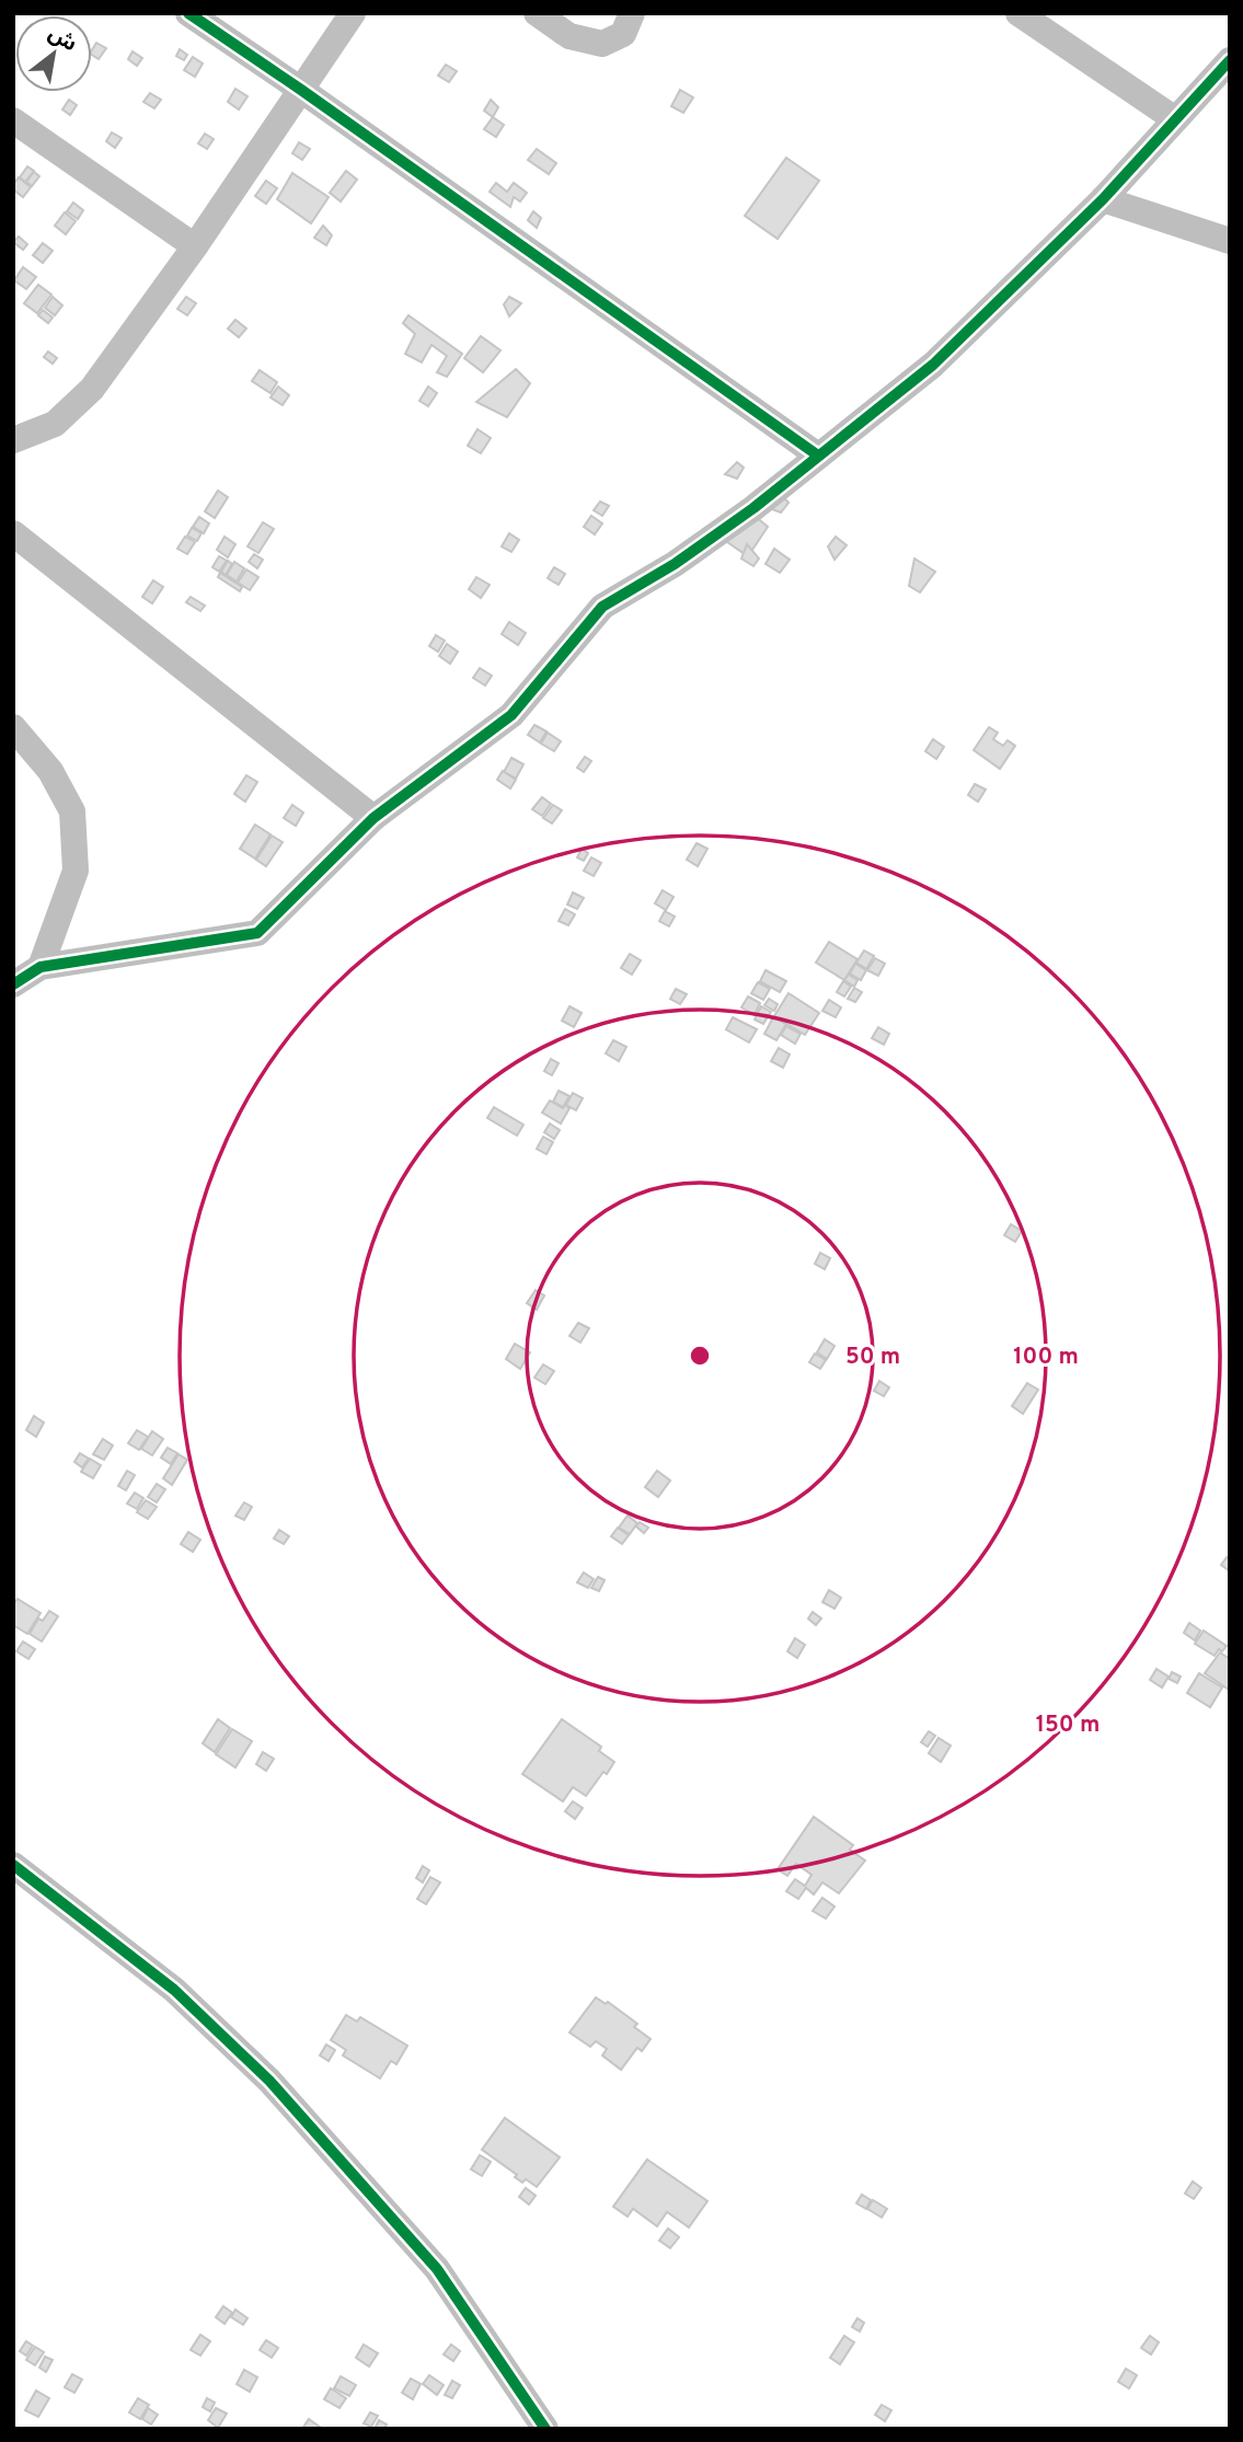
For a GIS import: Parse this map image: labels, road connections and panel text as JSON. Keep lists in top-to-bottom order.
{
  "north": "top right",
  "rings": ["50 m", "100 m", "150 m"]
}
